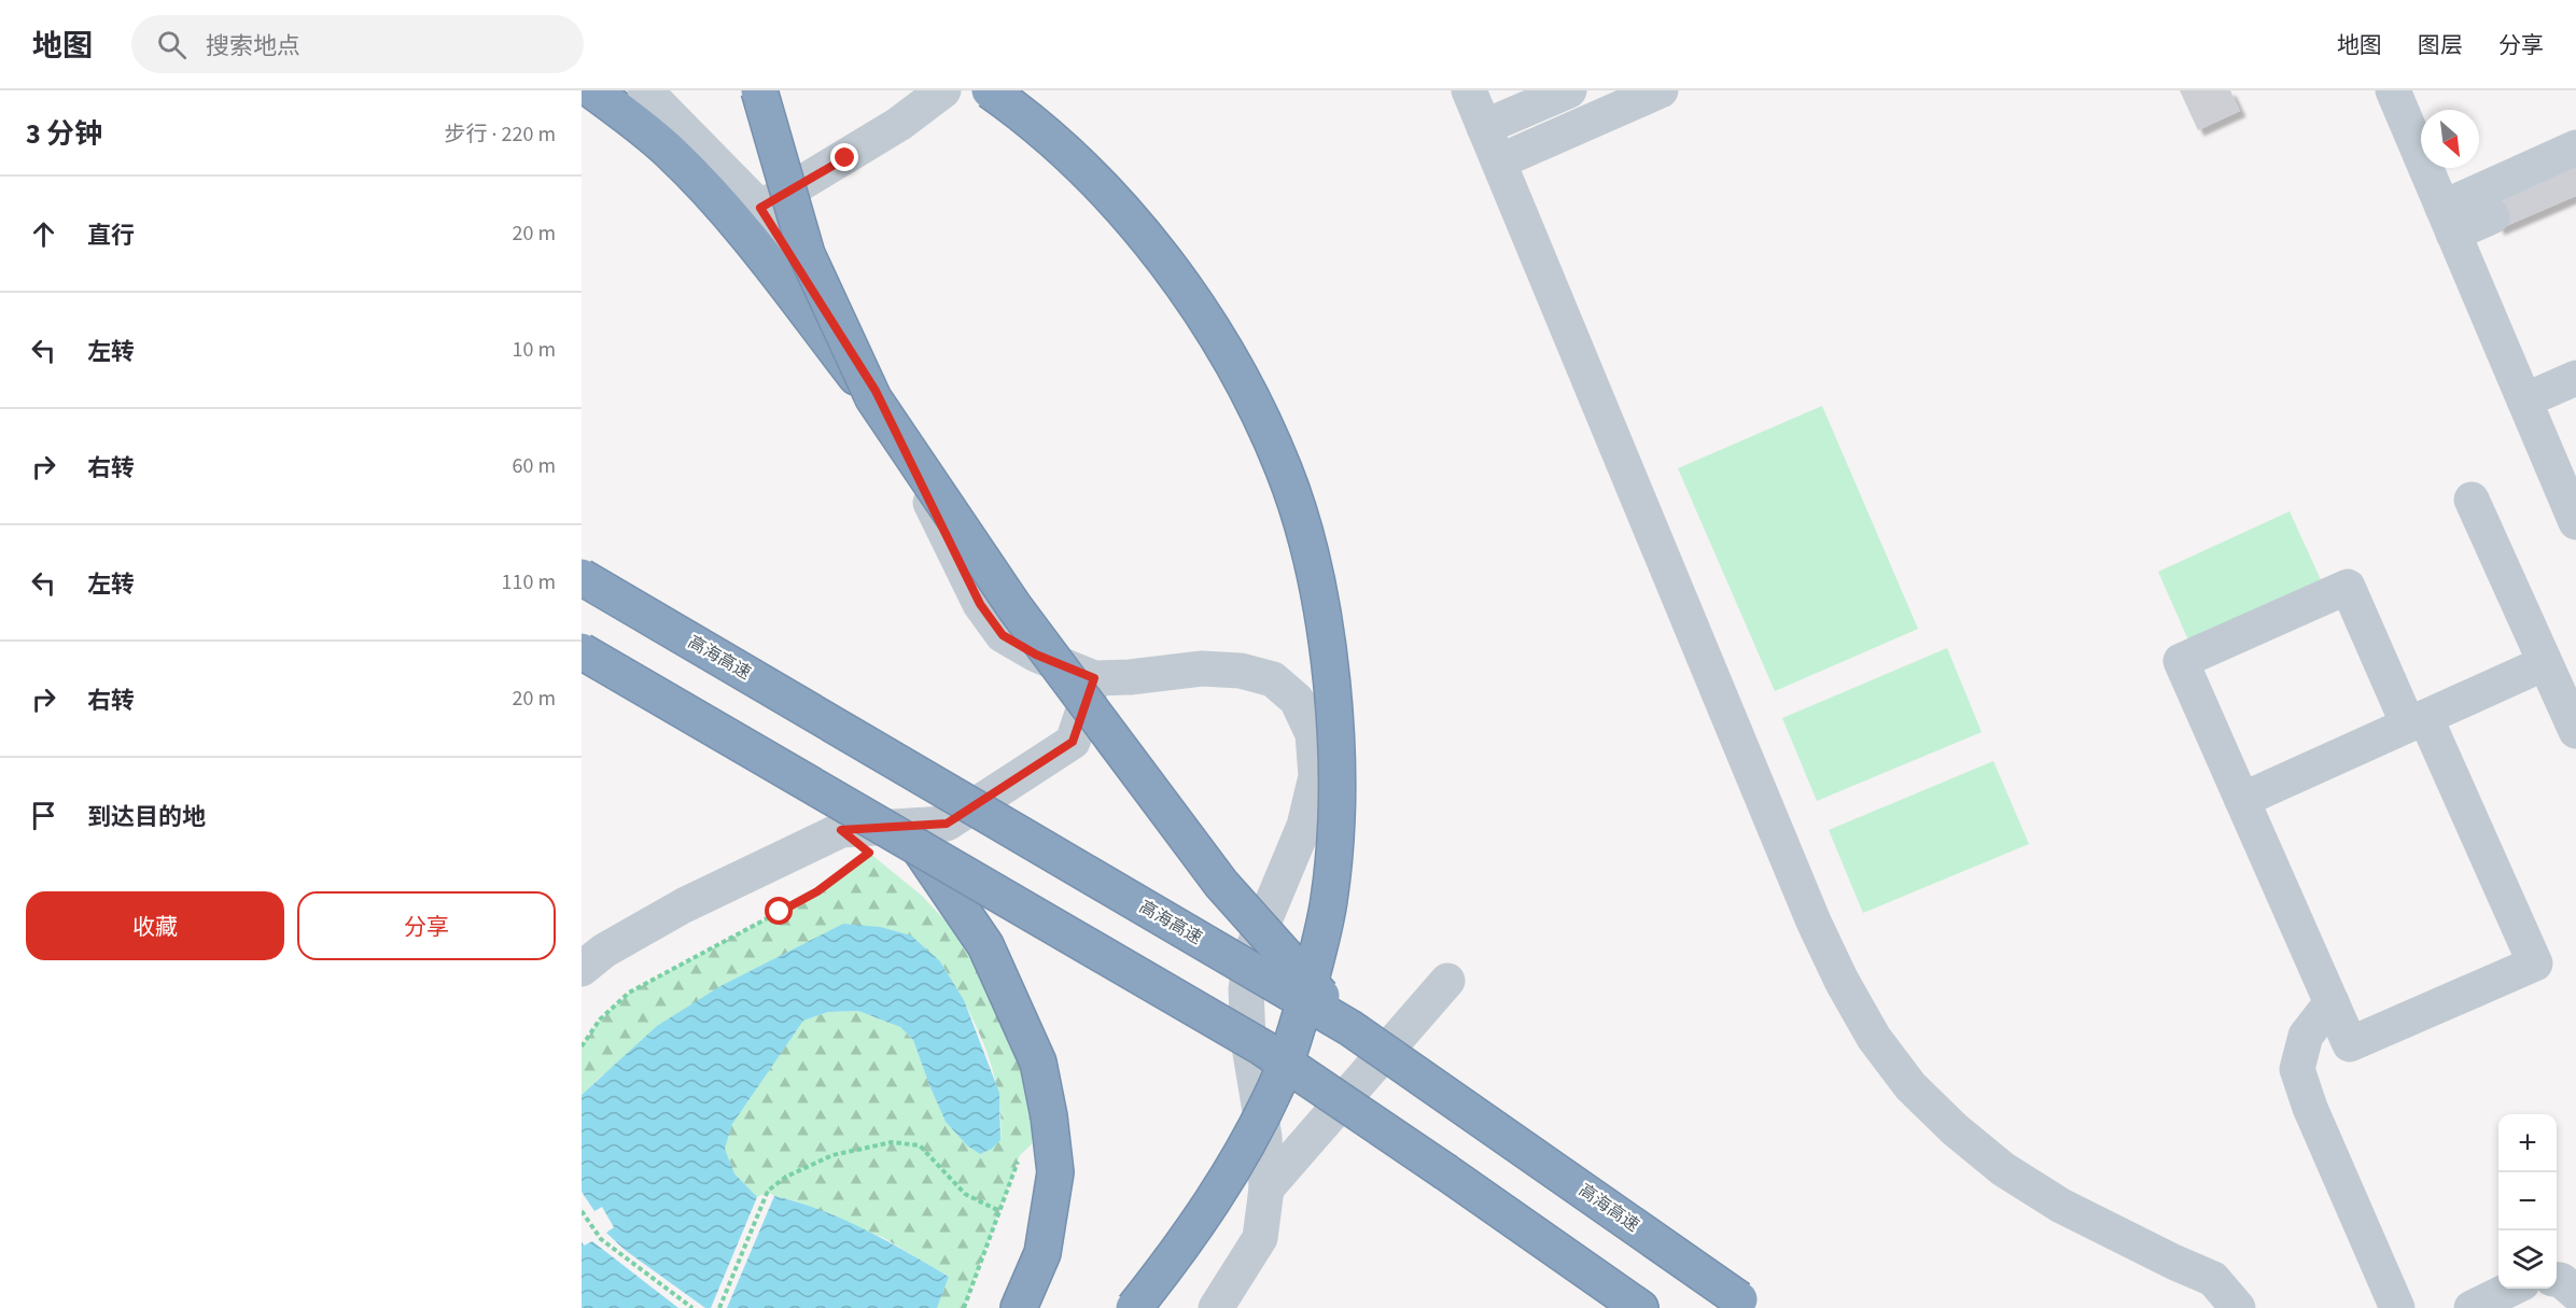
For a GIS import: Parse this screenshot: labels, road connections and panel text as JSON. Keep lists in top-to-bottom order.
{
  "streets": {
    "highway": ["高海高速"]
  },
  "north": "bottom right",
  "page": {
    "header": "地图",
    "search": "搜索地点",
    "nav": ["地图", "图层", "分享"],
    "heading": ["3 分钟", "步行 · 220 m"],
    "list": [
      ["直行", "20 m"],
      ["左转", "10 m"],
      ["右转", "60 m"],
      ["左转", "110 m"],
      ["右转", "20 m"],
      "到达目的地"
    ],
    "buttons": ["收藏", "分享"],
    "map_buttons": ["+", "−"]
  }
}
